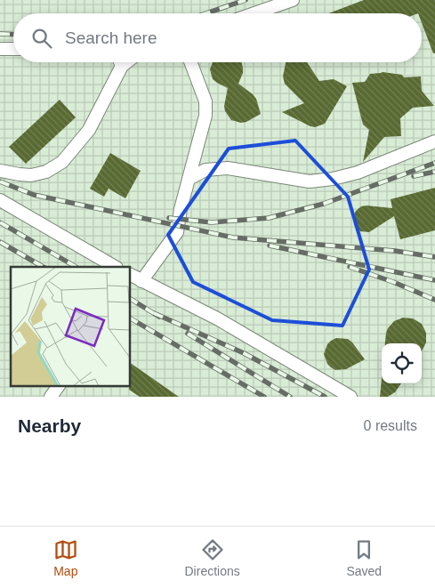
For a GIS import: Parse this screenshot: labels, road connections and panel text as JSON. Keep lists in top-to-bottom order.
{
  "page": {
    "search": "Search here",
    "heading": ["Nearby", "0 results"],
    "nav": ["Map", "Directions", "Saved"]
  }
}
